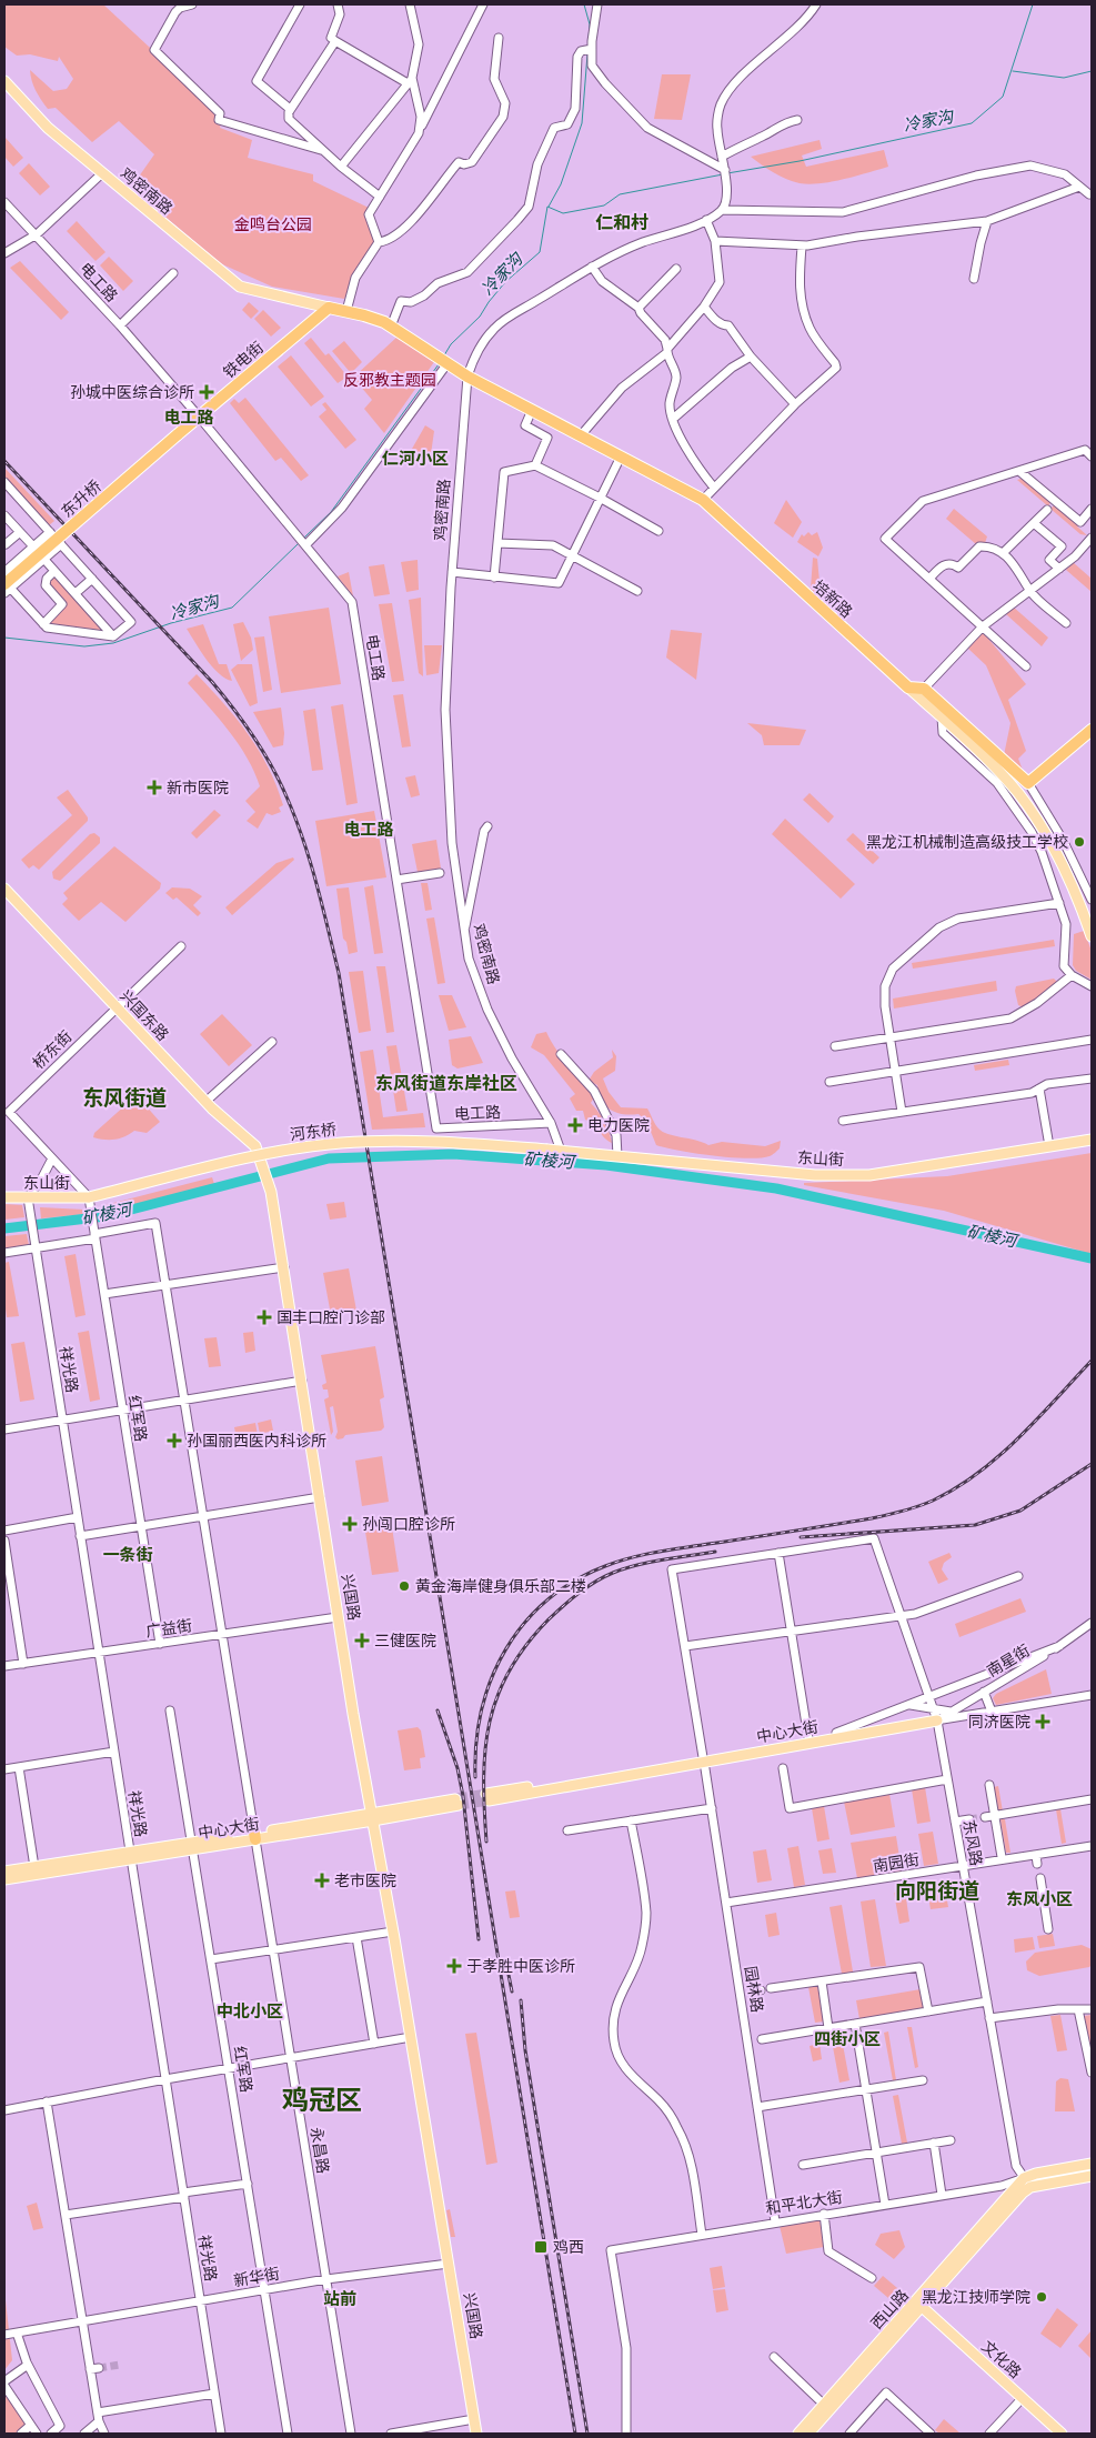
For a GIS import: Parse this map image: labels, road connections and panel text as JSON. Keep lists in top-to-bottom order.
{
  "streets": {
    "highway": [
      "鸡密南路",
      "铁电街",
      "东升桥",
      "培新路"
    ],
    "main road": [
      "兴国东路",
      "河东桥",
      "东山街",
      "兴国路",
      "中心大街",
      "和平北大街",
      "西山路",
      "文化路"
    ],
    "street": [
      "电工路",
      "桥东街",
      "祥光路",
      "红军路",
      "广益街",
      "南星街",
      "东风路",
      "南园街",
      "园林路",
      "永昌路",
      "新华街"
    ]
  },
  "crossings": [
    ["鸡密南路", "电工路"],
    ["鸡密南路", "铁电街"],
    ["鸡密南路", "培新路"],
    ["鸡密南路", "东山街"],
    ["电工路", "铁电街"],
    ["铁电街", "东升桥"],
    ["兴国东路", "桥东街"],
    ["兴国东路", "兴国路"],
    ["河东桥", "东山街"],
    ["河东桥", "红军路"],
    ["东山街", "祥光路"],
    ["东山街", "红军路"],
    ["祥光路", "广益街"],
    ["祥光路", "中心大街"],
    ["祥光路", "新华街"],
    ["红军路", "广益街"],
    ["红军路", "中心大街"],
    ["红军路", "新华街"],
    ["兴国路", "广益街"],
    ["兴国路", "中心大街"],
    ["兴国路", "新华街"],
    ["广益街", "永昌路"],
    ["南星街", "中心大街"],
    ["南星街", "东风路"],
    ["中心大街", "东风路"],
    ["中心大街", "园林路"],
    ["中心大街", "永昌路"],
    ["东风路", "南园街"],
    ["东风路", "园林路"],
    ["东风路", "和平北大街"],
    ["东风路", "西山路"],
    ["南园街", "园林路"],
    ["园林路", "和平北大街"],
    ["永昌路", "新华街"],
    ["和平北大街", "西山路"],
    ["西山路", "文化路"]
  ],
  "districts": [
    "仁和村",
    "电工路",
    "仁河小区",
    "电工路",
    "东风街道东岸社区",
    "东风街道",
    "一条街",
    "向阳街道",
    "东风小区",
    "中北小区",
    "四街小区",
    "鸡冠区",
    "站前"
  ],
  "water": ["冷家沟", "矿棱河"],
  "parks": ["金鸣台公园", "反邪教主题园"],
  "places": {
    "health": [
      "孙城中医综合诊所",
      "新市医院",
      "电力医院",
      "国丰口腔门诊部",
      "孙国丽西医内科诊所",
      "孙闯口腔诊所",
      "三健医院",
      "同济医院",
      "老市医院",
      "于孝胜中医诊所"
    ],
    "other": ["黑龙江机械制造高级技工学校", "黄金海岸健身俱乐部二楼", "黑龙江技师学院"],
    "transit": ["鸡西"]
  }
}
